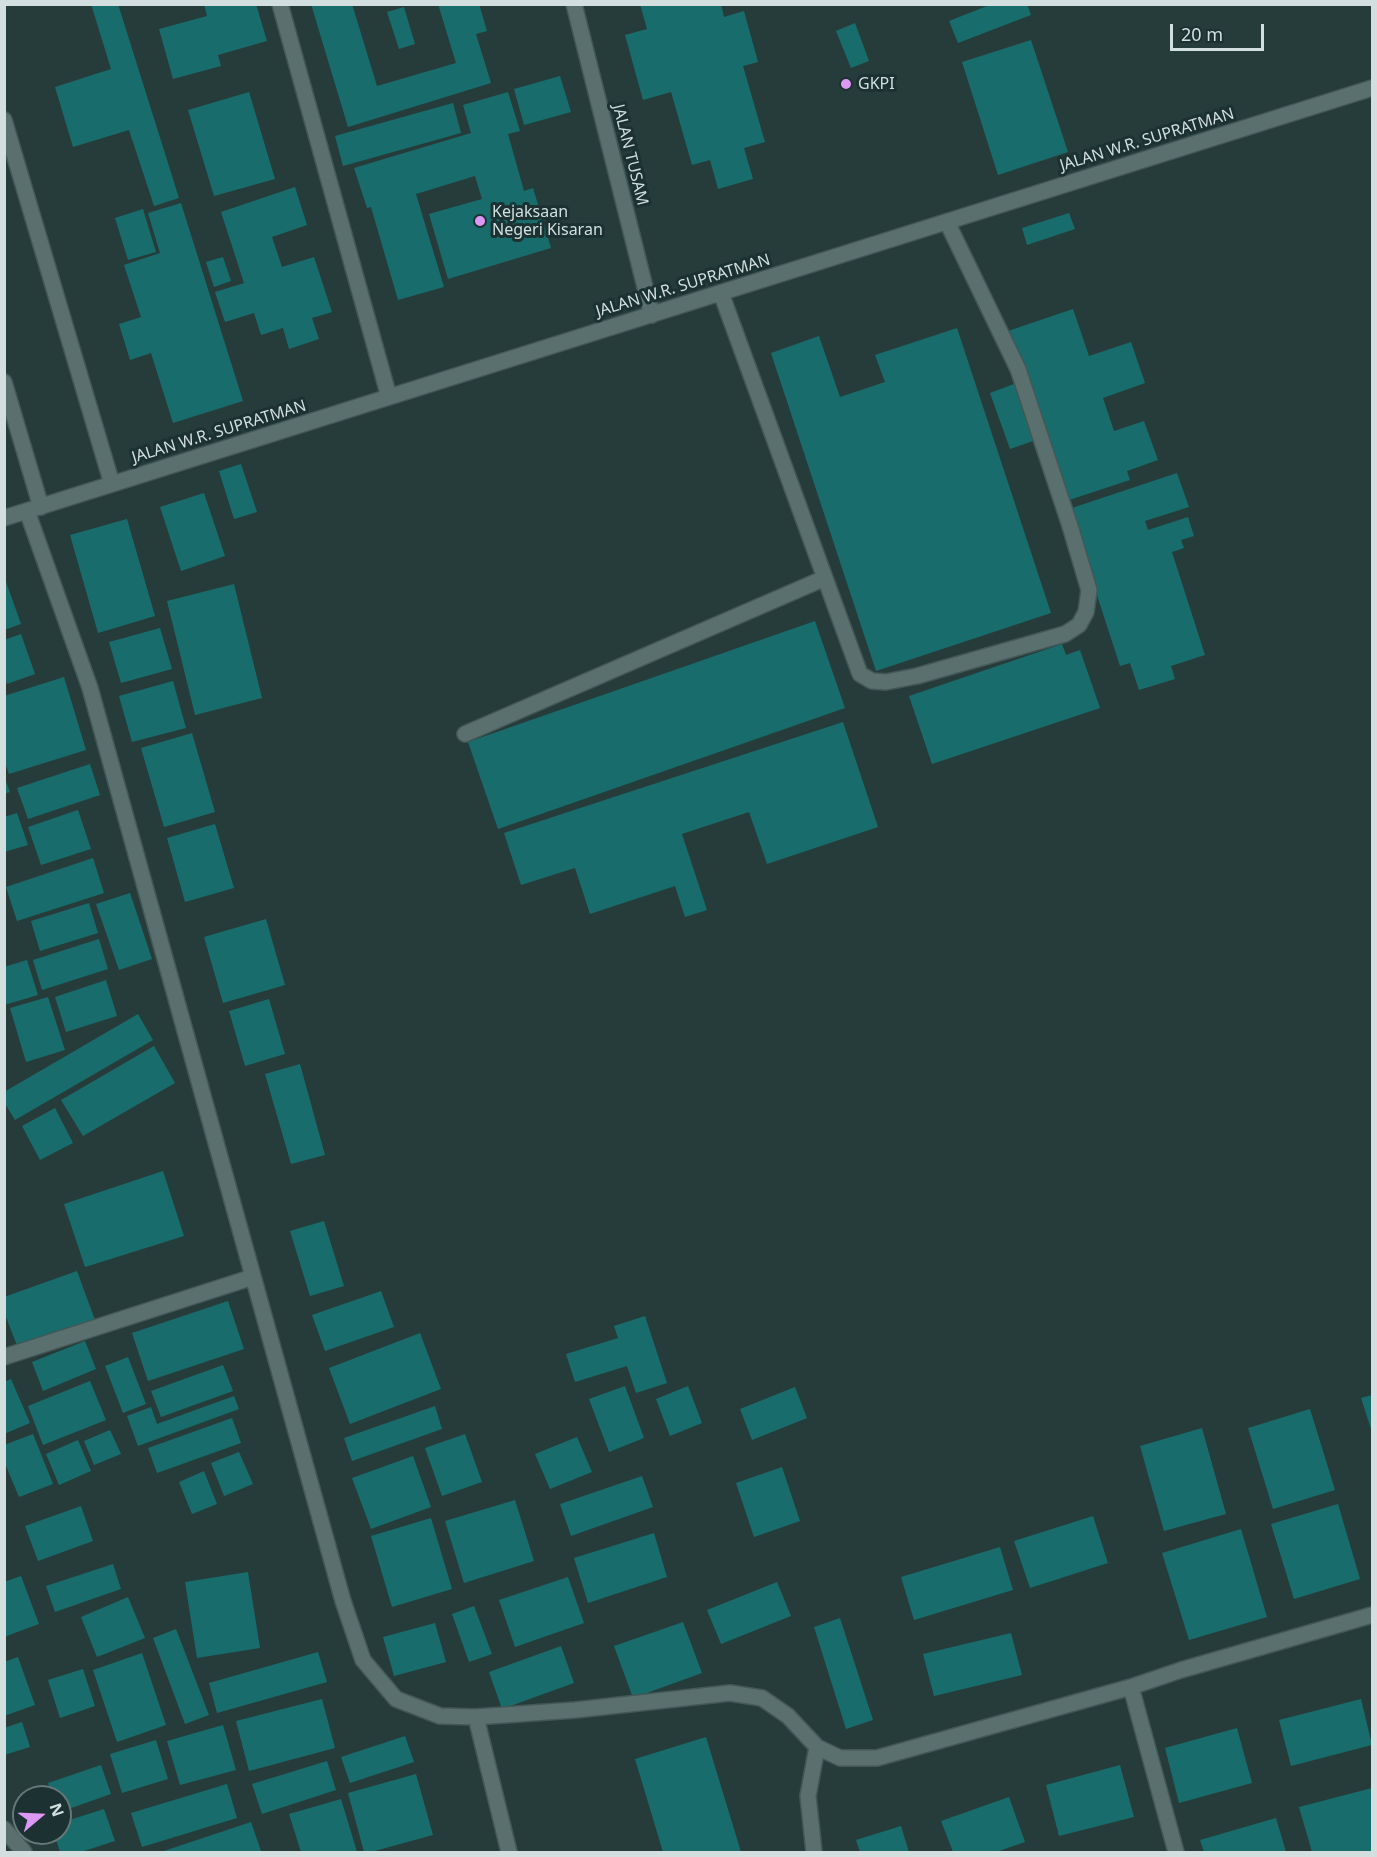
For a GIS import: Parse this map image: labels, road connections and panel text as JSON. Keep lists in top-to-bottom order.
{
  "streets": {
    "street": ["JALAN W.R. SUPRATMAN", "JALAN TUSAM"]
  },
  "crossings": [
    ["JALAN W.R. SUPRATMAN", "JALAN TUSAM"]
  ],
  "places": ["GKPI", "Kejaksaan Negeri Kisaran"],
  "scale_bar": "20 m",
  "north": "right"
}
